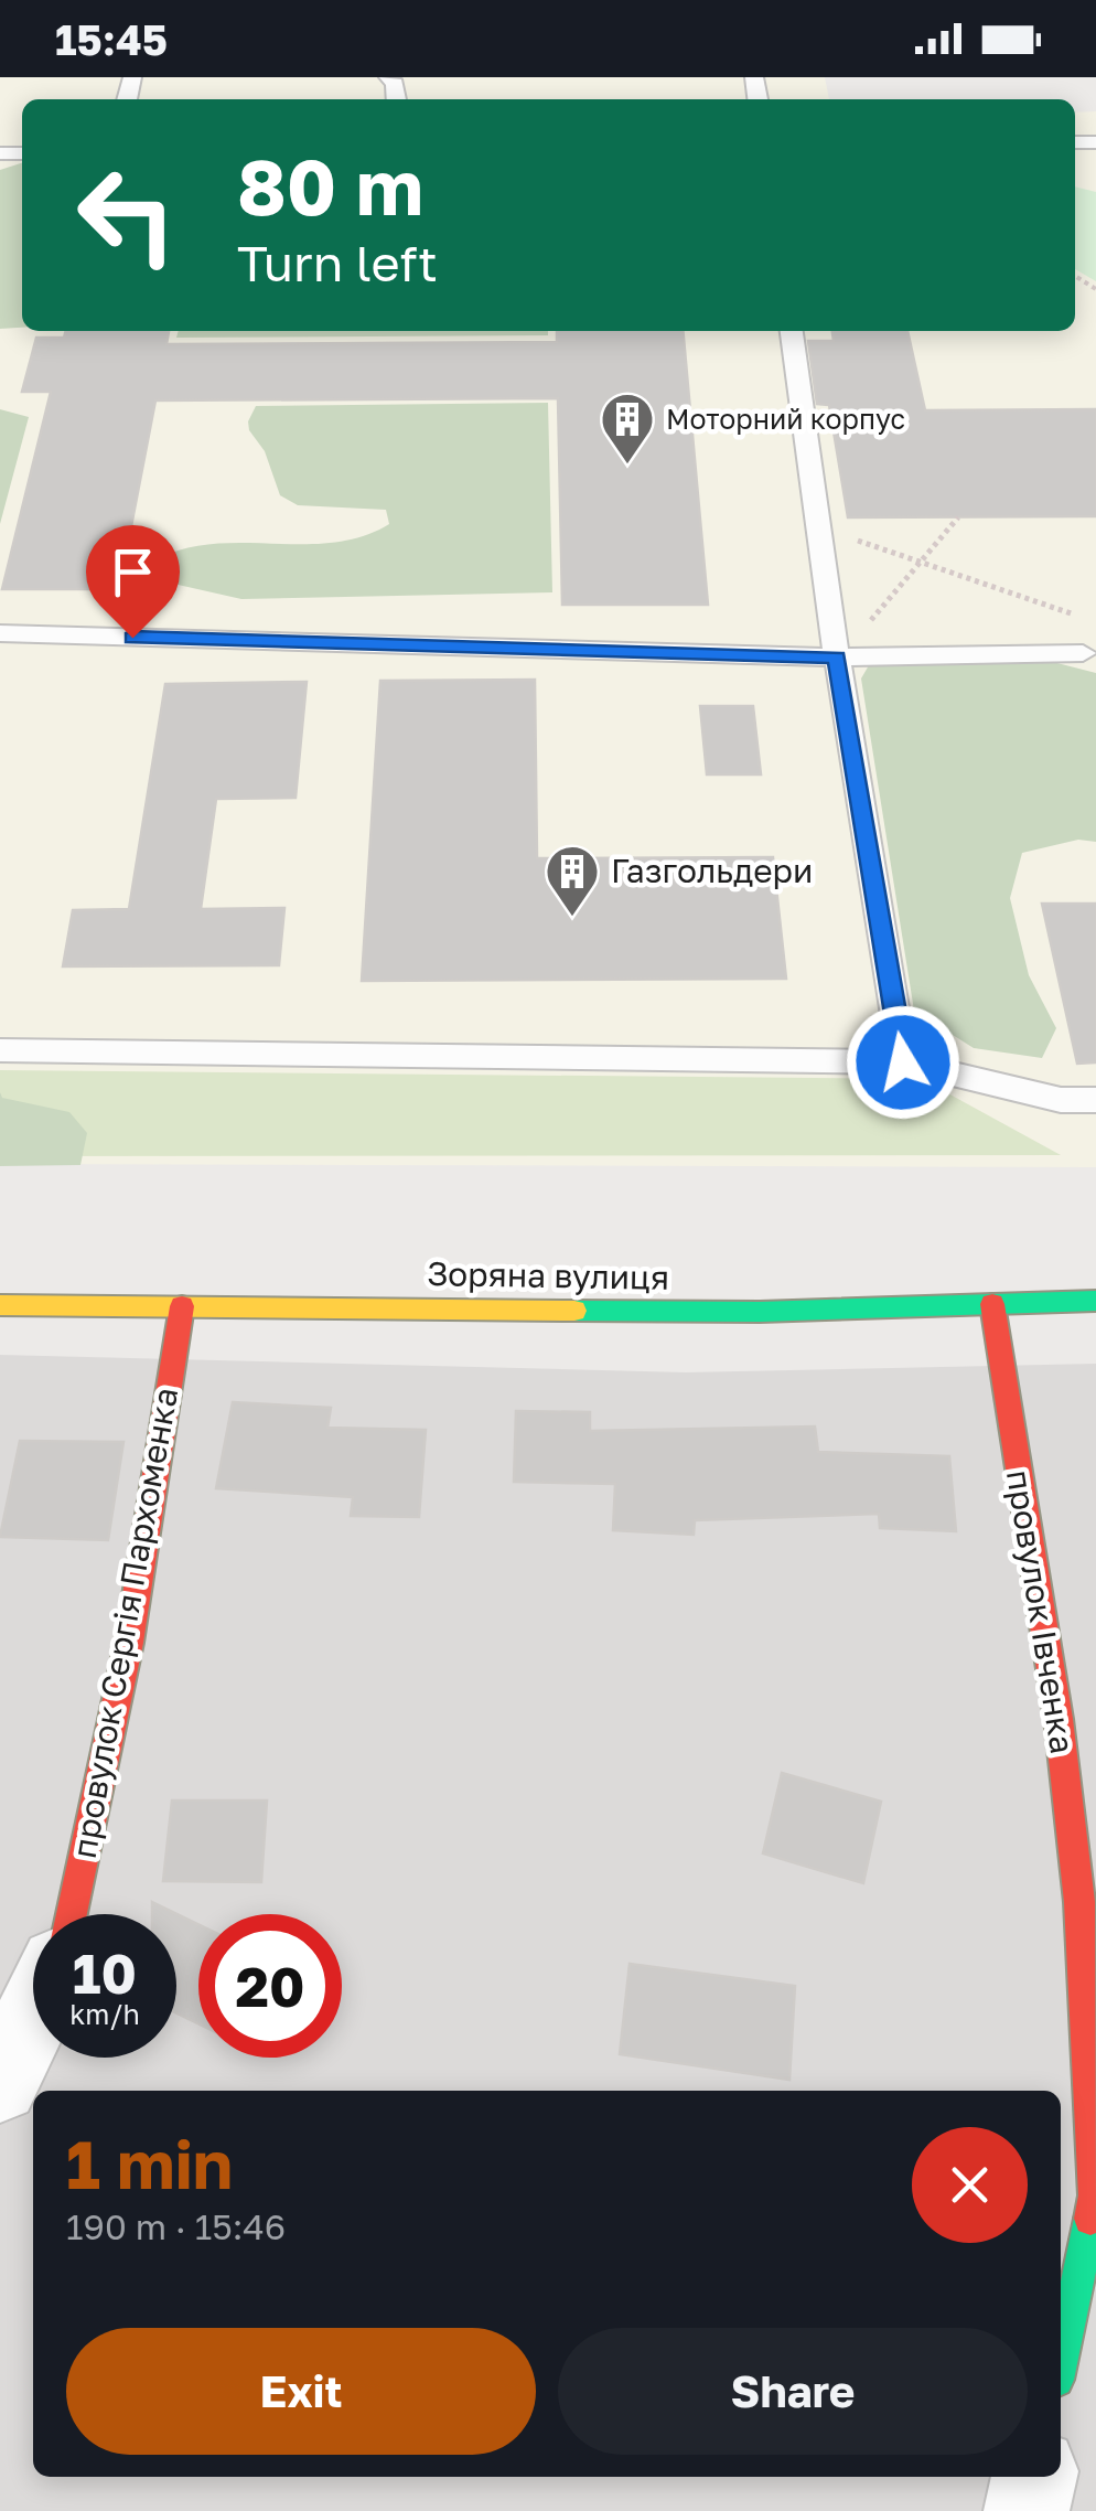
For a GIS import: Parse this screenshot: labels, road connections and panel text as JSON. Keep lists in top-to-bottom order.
{
  "streets": {
    "street": ["Зоряна вулиця", "провулок Івченка", "провулок Сергія Пархоменка"]
  },
  "crossings": [
    ["Зоряна вулиця", "провулок Івченка"],
    ["Зоряна вулиця", "провулок Сергія Пархоменка"]
  ],
  "places": {
    "building": ["Моторний корпус", "Газгольдери"]
  },
  "page": {
    "status": "15:45",
    "turn": ["80 m", "Turn left"],
    "speed": "10 km/h",
    "limit": "20",
    "heading": ["1 min", "190 m · 15:46"],
    "buttons": ["Exit", "Share"]
  }
}
